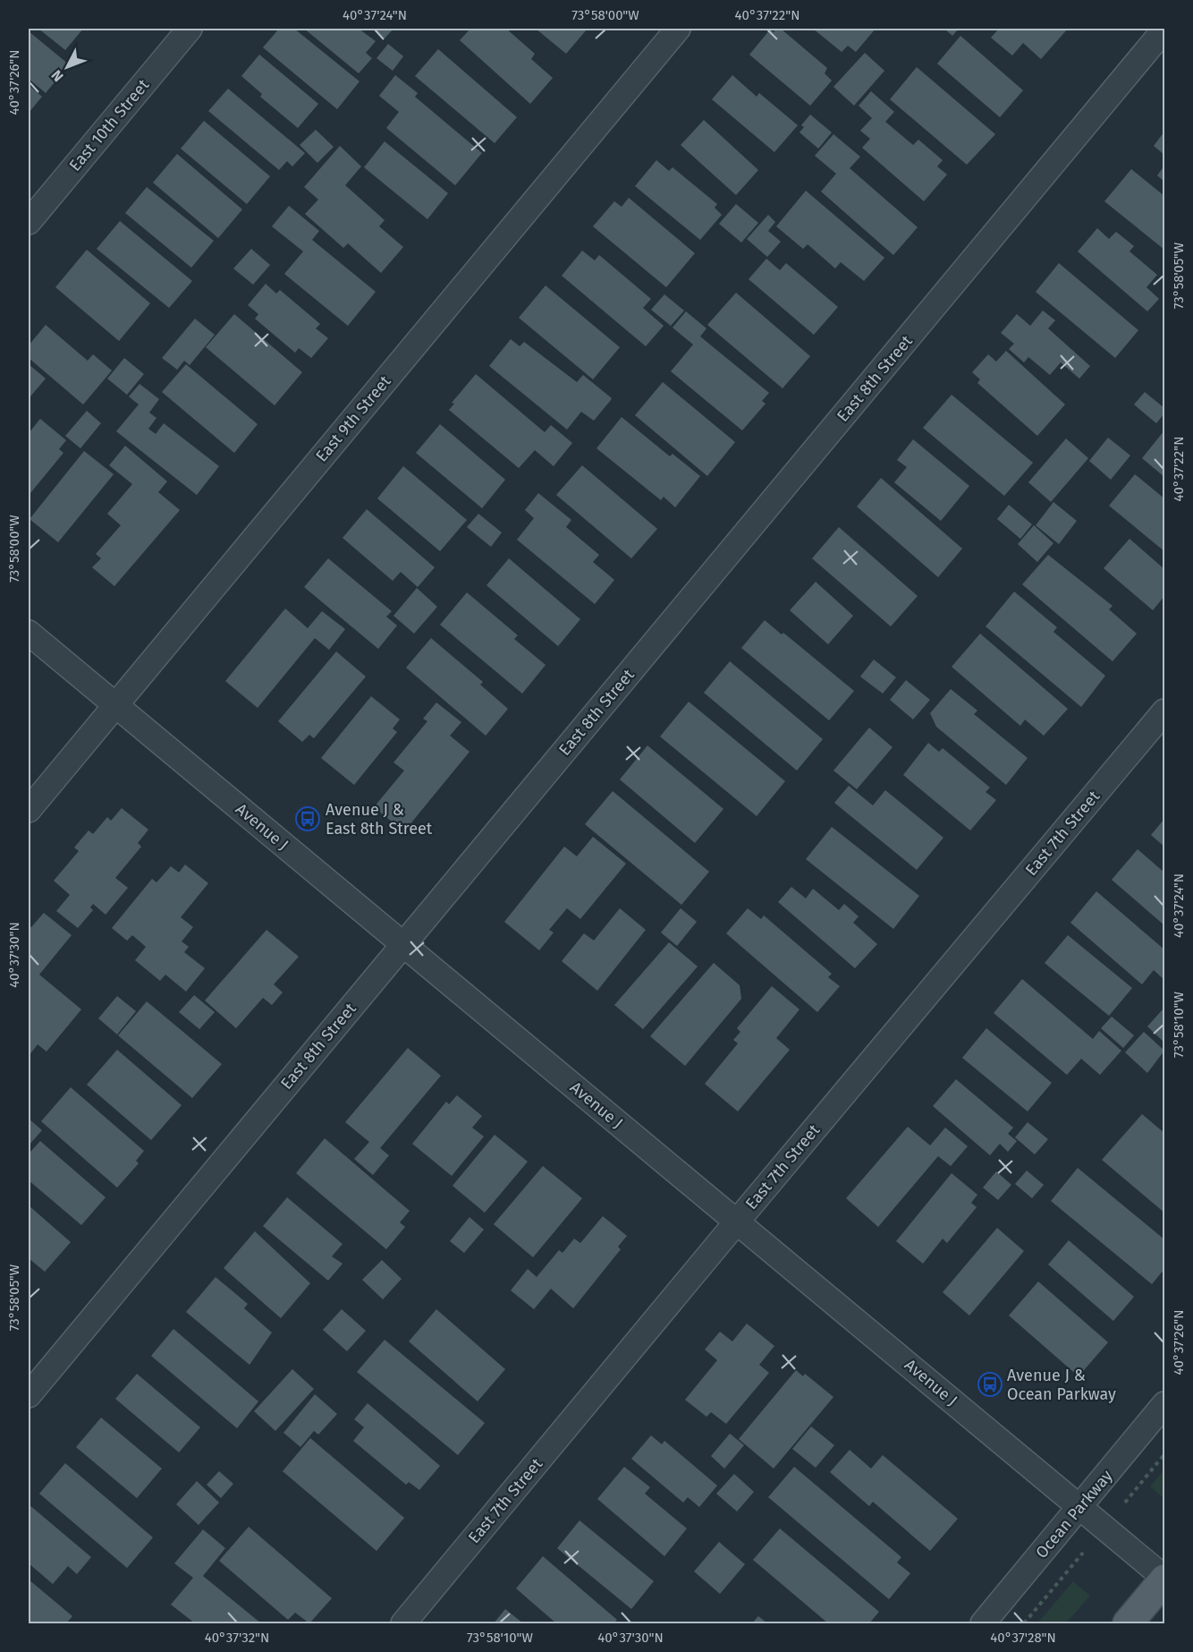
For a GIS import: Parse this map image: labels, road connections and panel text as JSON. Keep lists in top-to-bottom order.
{
  "streets": {
    "street": [
      "East 10th Street",
      "East 8th Street",
      "East 9th Street",
      "Avenue J",
      "East 7th Street",
      "Ocean Parkway"
    ]
  },
  "crossings": [
    ["East 8th Street", "Avenue J"],
    ["East 9th Street", "Avenue J"],
    ["Avenue J", "East 7th Street"],
    ["Avenue J", "Ocean Parkway"]
  ],
  "places": {
    "bus stop": ["Avenue J & East 8th Street", "Avenue J & Ocean Parkway"]
  },
  "north": "bottom left",
  "coordinates": [
    "40°37'24\"N",
    "73°58'00\"W",
    "40°37'22\"N",
    "40°37'26\"N",
    "73°58'05\"W",
    "40°37'30\"N",
    "73°58'10\"W",
    "40°37'32\"N",
    "40°37'28\"N"
  ]
}
